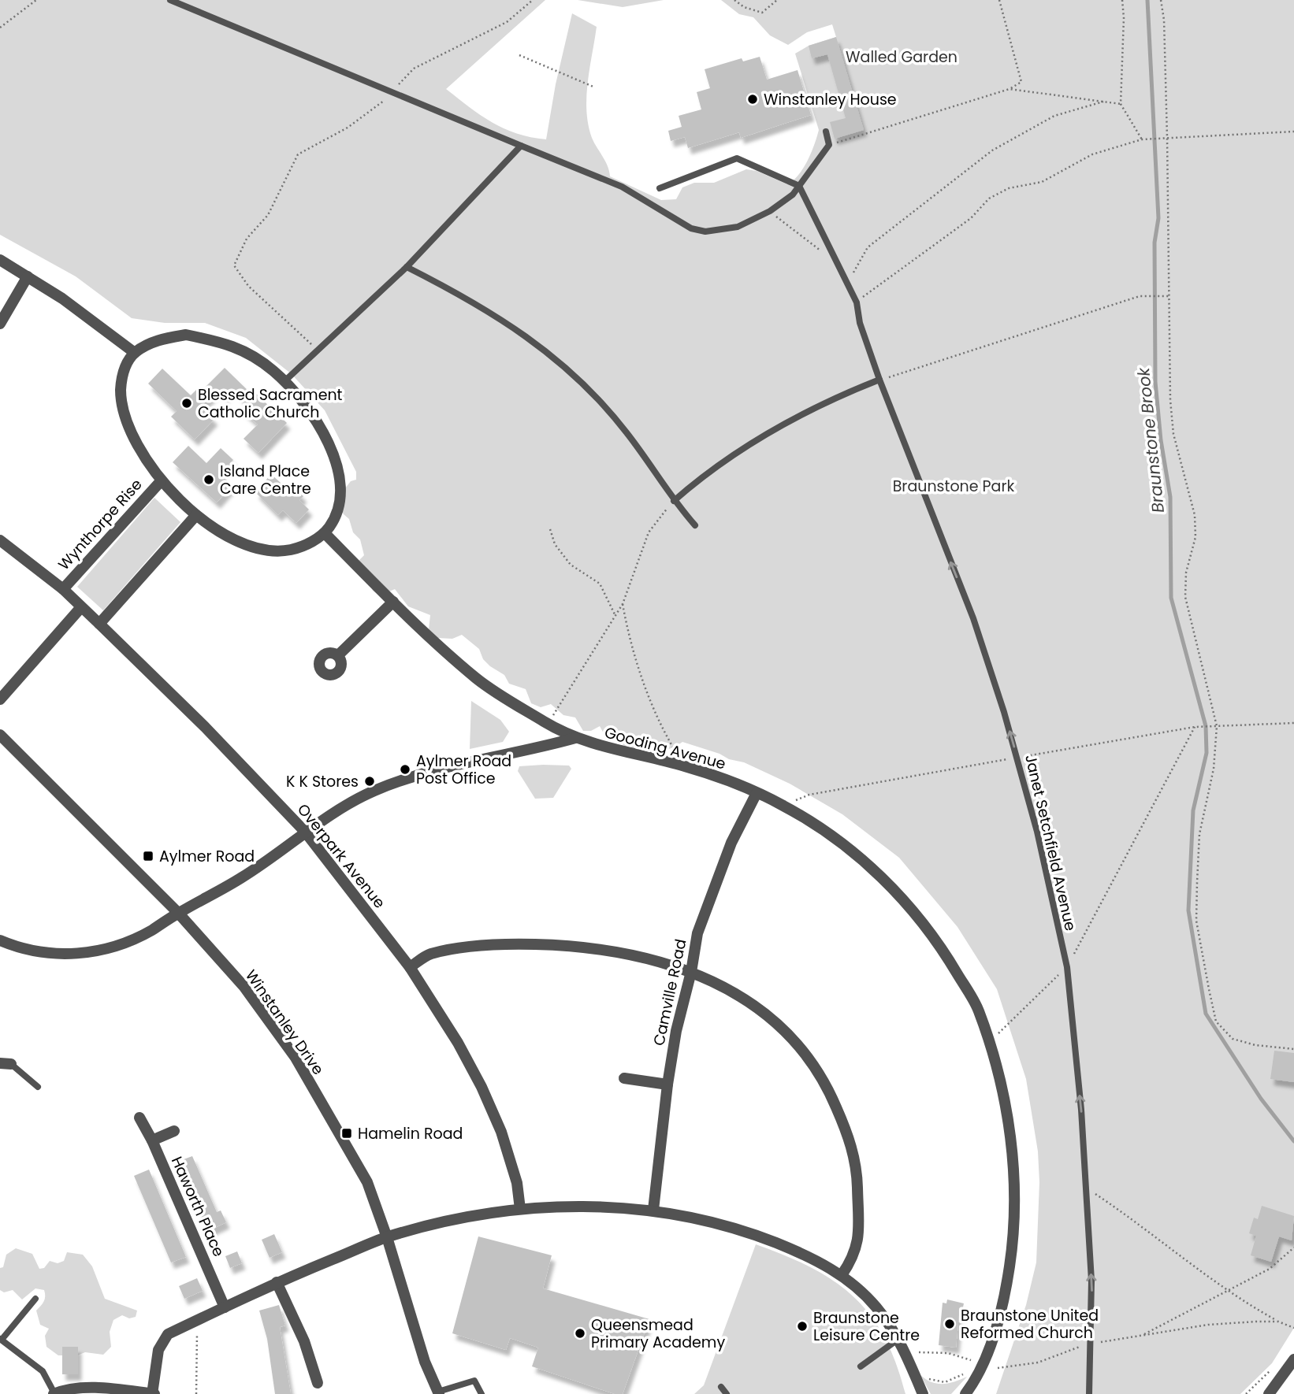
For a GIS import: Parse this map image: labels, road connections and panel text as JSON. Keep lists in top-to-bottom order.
{
  "streets": {
    "street": [
      "Wynthorpe Rise",
      "Gooding Avenue",
      "Overpark Avenue",
      "Camville Road",
      "Winstanley Drive",
      "Haworth Place"
    ],
    "lane": ["Janet Setchfield Avenue"]
  },
  "crossings": [
    ["Wynthorpe Rise", "Overpark Avenue"],
    ["Gooding Avenue", "Camville Road"]
  ],
  "one_way": ["Janet Setchfield Avenue"],
  "water": ["Braunstone Brook"],
  "parks": ["Walled Garden", "Braunstone Park"],
  "places": {
    "other": [
      "Winstanley House",
      "Blessed Sacrament Catholic Church",
      "Island Place Care Centre",
      "Aylmer Road Post Office",
      "K K Stores",
      "Braunstone United Reformed Church",
      "Braunstone Leisure Centre",
      "Queensmead Primary Academy"
    ],
    "transit": ["Aylmer Road", "Hamelin Road"]
  }
}
